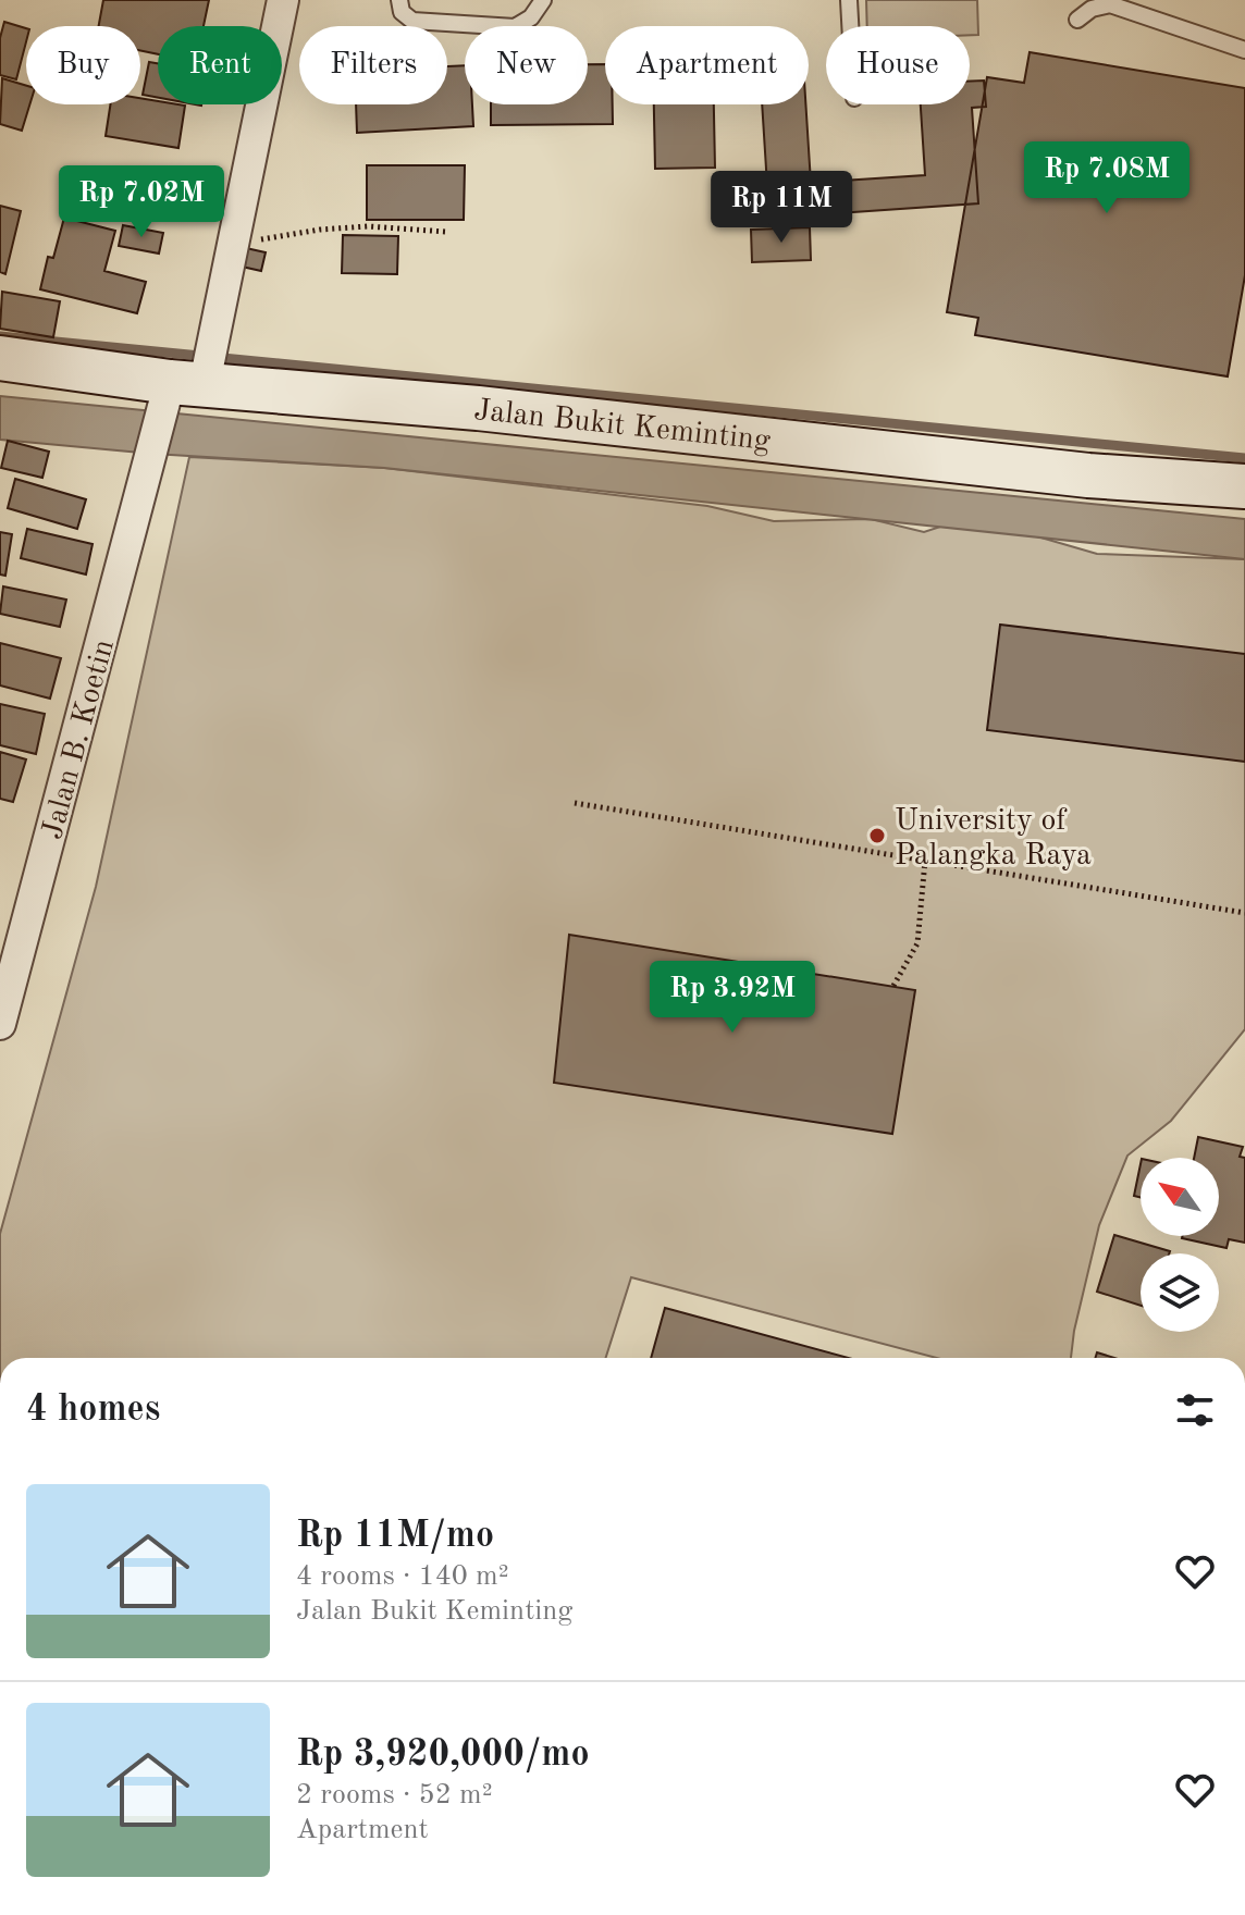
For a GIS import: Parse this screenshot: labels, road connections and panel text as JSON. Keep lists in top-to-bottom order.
{
  "streets": {
    "main road": ["Jalan Bukit Keminting"],
    "street": ["Jalan B. Koetin"]
  },
  "crossings": [
    ["Jalan Bukit Keminting", "Jalan B. Koetin"]
  ],
  "places": ["University of Palangka Raya"],
  "north": "top left",
  "page": {
    "chip": [
      "Buy",
      "Rent",
      "Filters",
      "New",
      "Apartment",
      "House"
    ],
    "price": [
      "Rp 7.08M",
      "Rp 7.02M",
      "Rp 11M",
      "Rp 3.92M"
    ],
    "heading": "4 homes",
    "list": [
      {
        "name": "Rp 11M/mo",
        "note": "4 rooms · 140 m² · Jalan Bukit Keminting"
      },
      {
        "name": "Rp 3,920,000/mo",
        "note": "2 rooms · 52 m² · Apartment"
      }
    ]
  }
}
